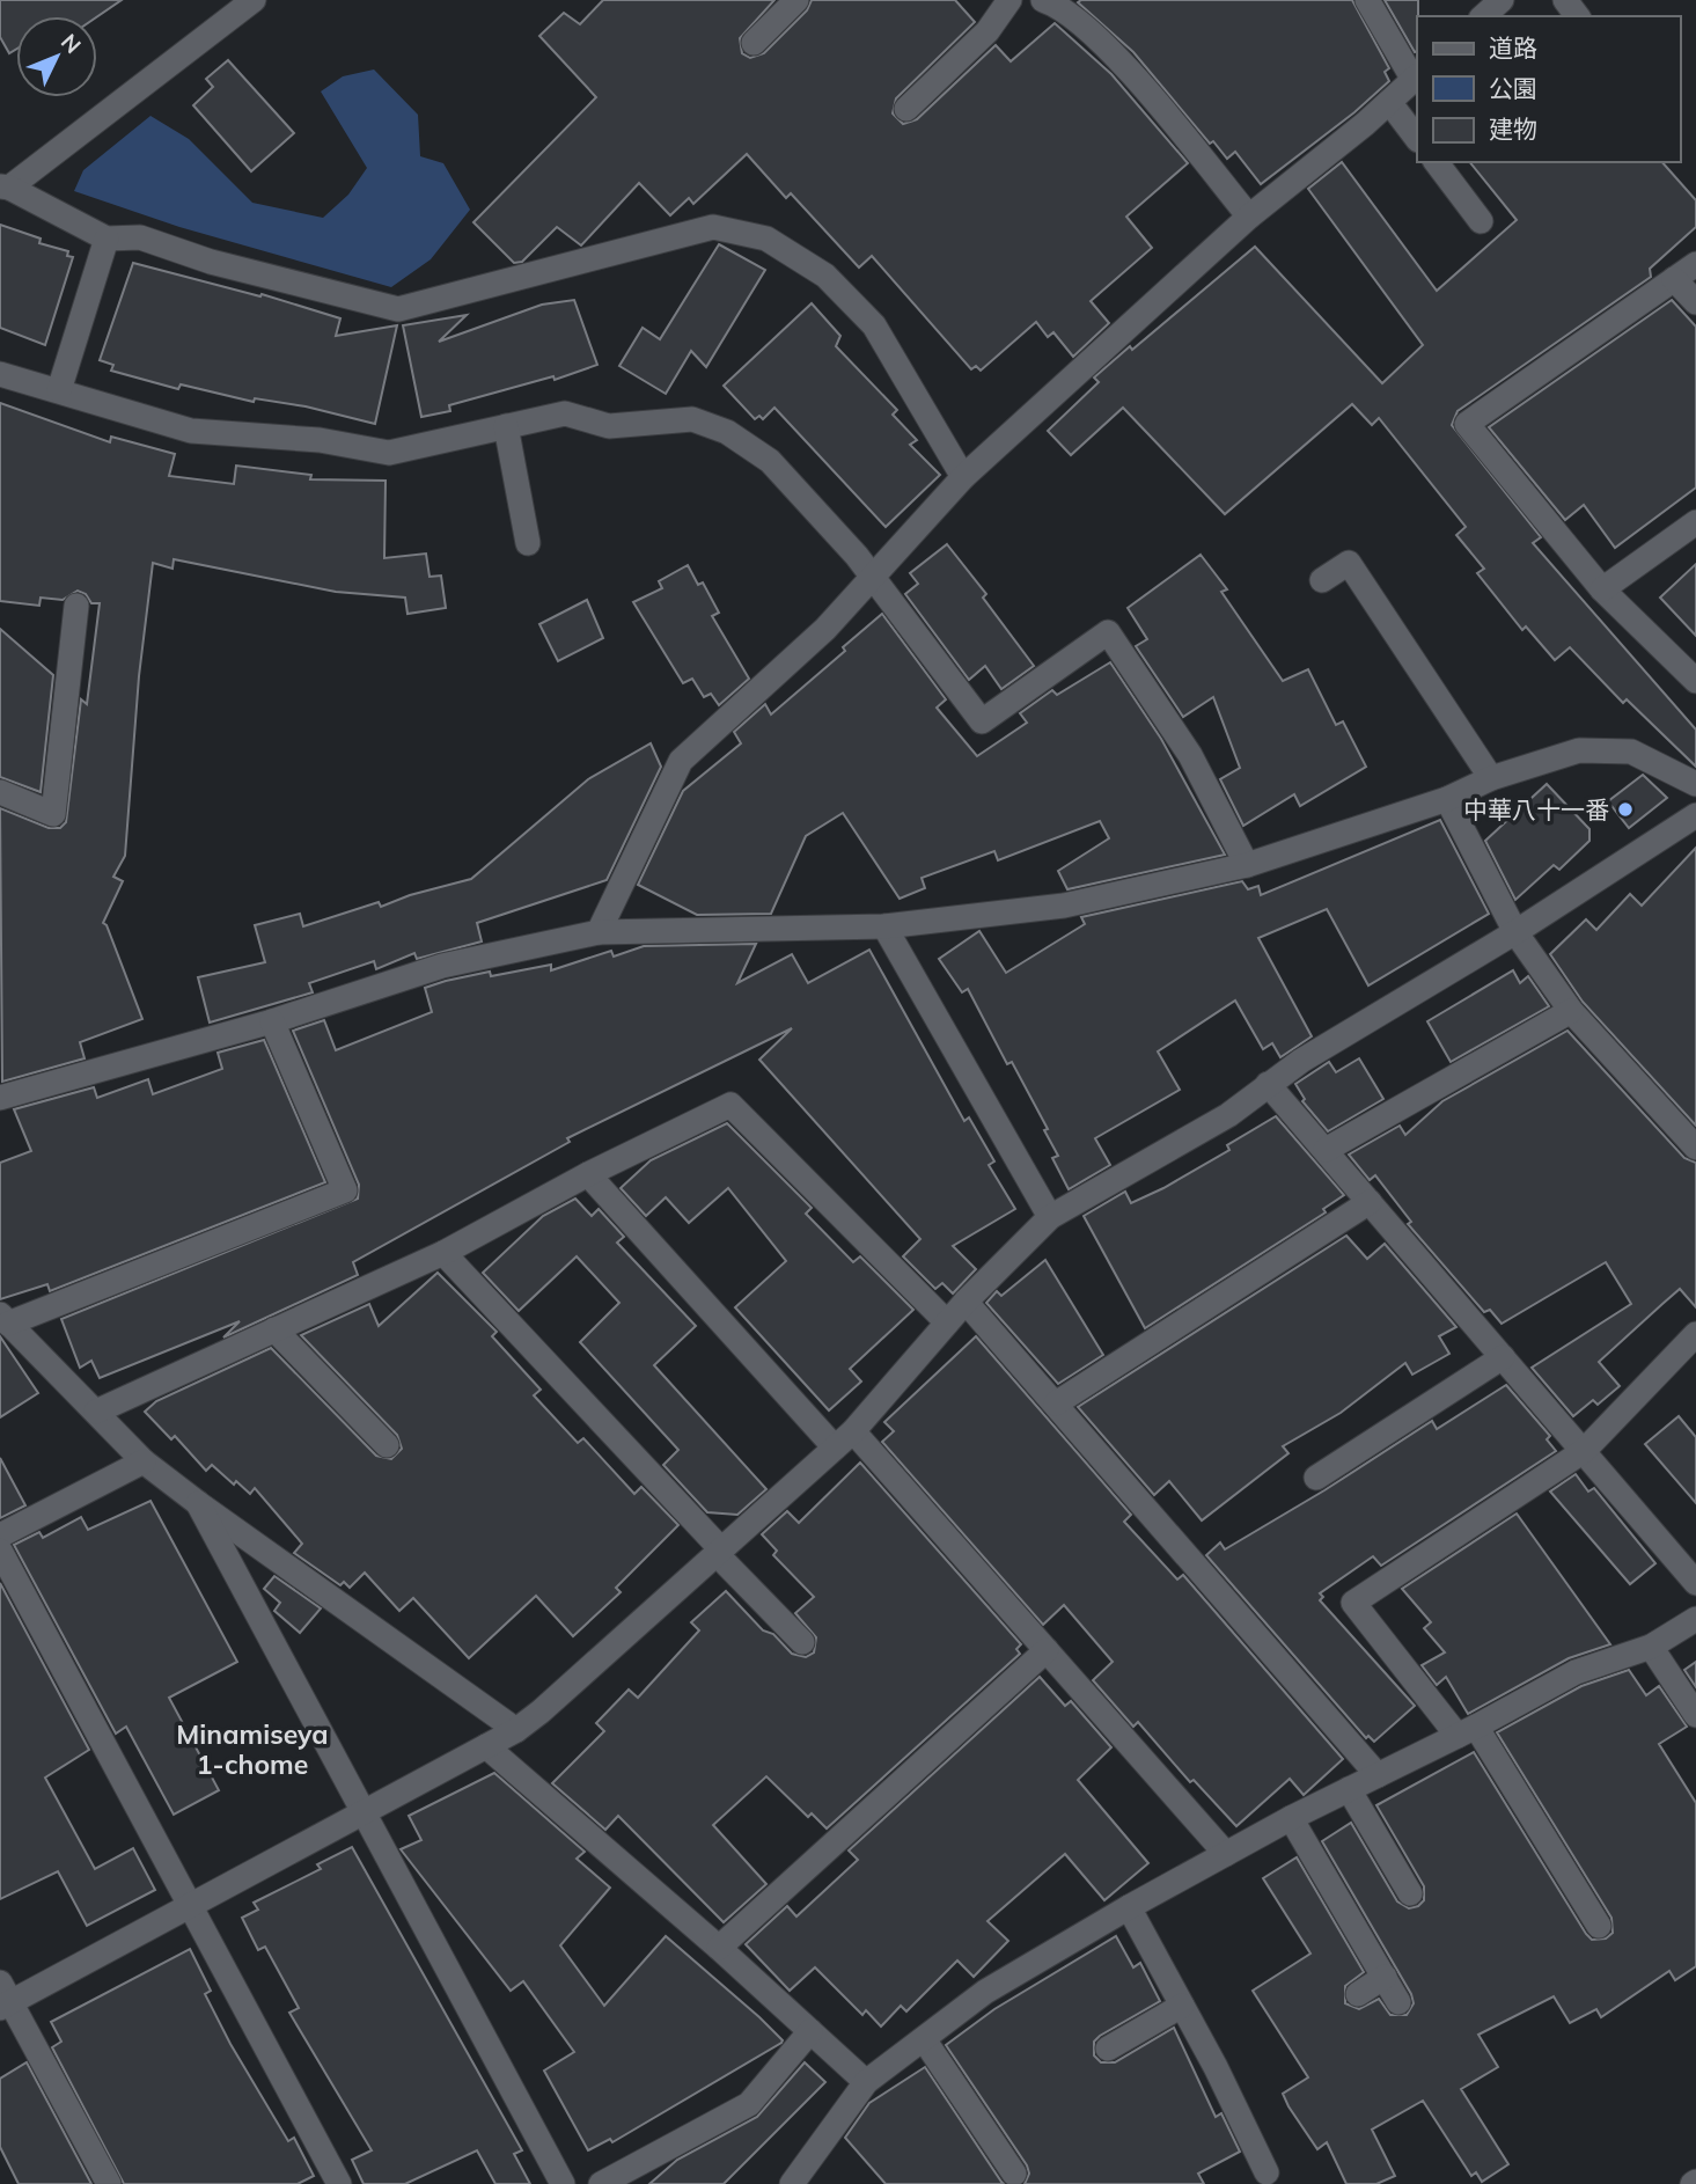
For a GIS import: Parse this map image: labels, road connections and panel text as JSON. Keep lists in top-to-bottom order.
{
  "districts": ["Minamiseya 1-chome"],
  "places": ["中華八十一番"],
  "legend": ["道路", "公園", "建物"],
  "north": "top right"
}
